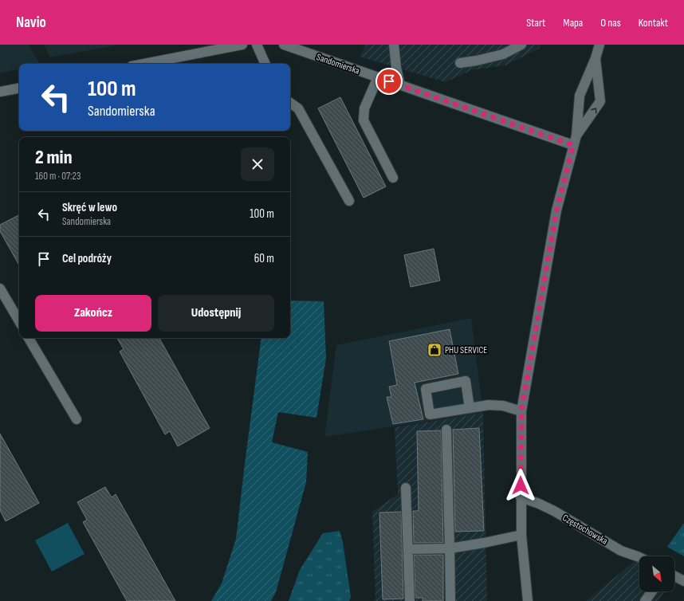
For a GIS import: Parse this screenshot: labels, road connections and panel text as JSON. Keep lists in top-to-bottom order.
{
  "streets": {
    "street": ["Sandomierska", "Częstochowska"]
  },
  "places": {
    "shop": ["PHU SERVICE"]
  },
  "north": "bottom right",
  "page": {
    "header": "Navio",
    "nav": [
      "Start",
      "Mapa",
      "O nas",
      "Kontakt"
    ],
    "turn": ["100 m", "Sandomierska"],
    "heading": ["2 min", "160 m · 07:23"],
    "list": [
      {
        "name": "Skręć w lewo",
        "note": "Sandomierska",
        "value": "100 m"
      },
      {
        "name": "Cel podróży",
        "value": "60 m"
      }
    ],
    "buttons": ["Zakończ", "Udostępnij"]
  }
}
